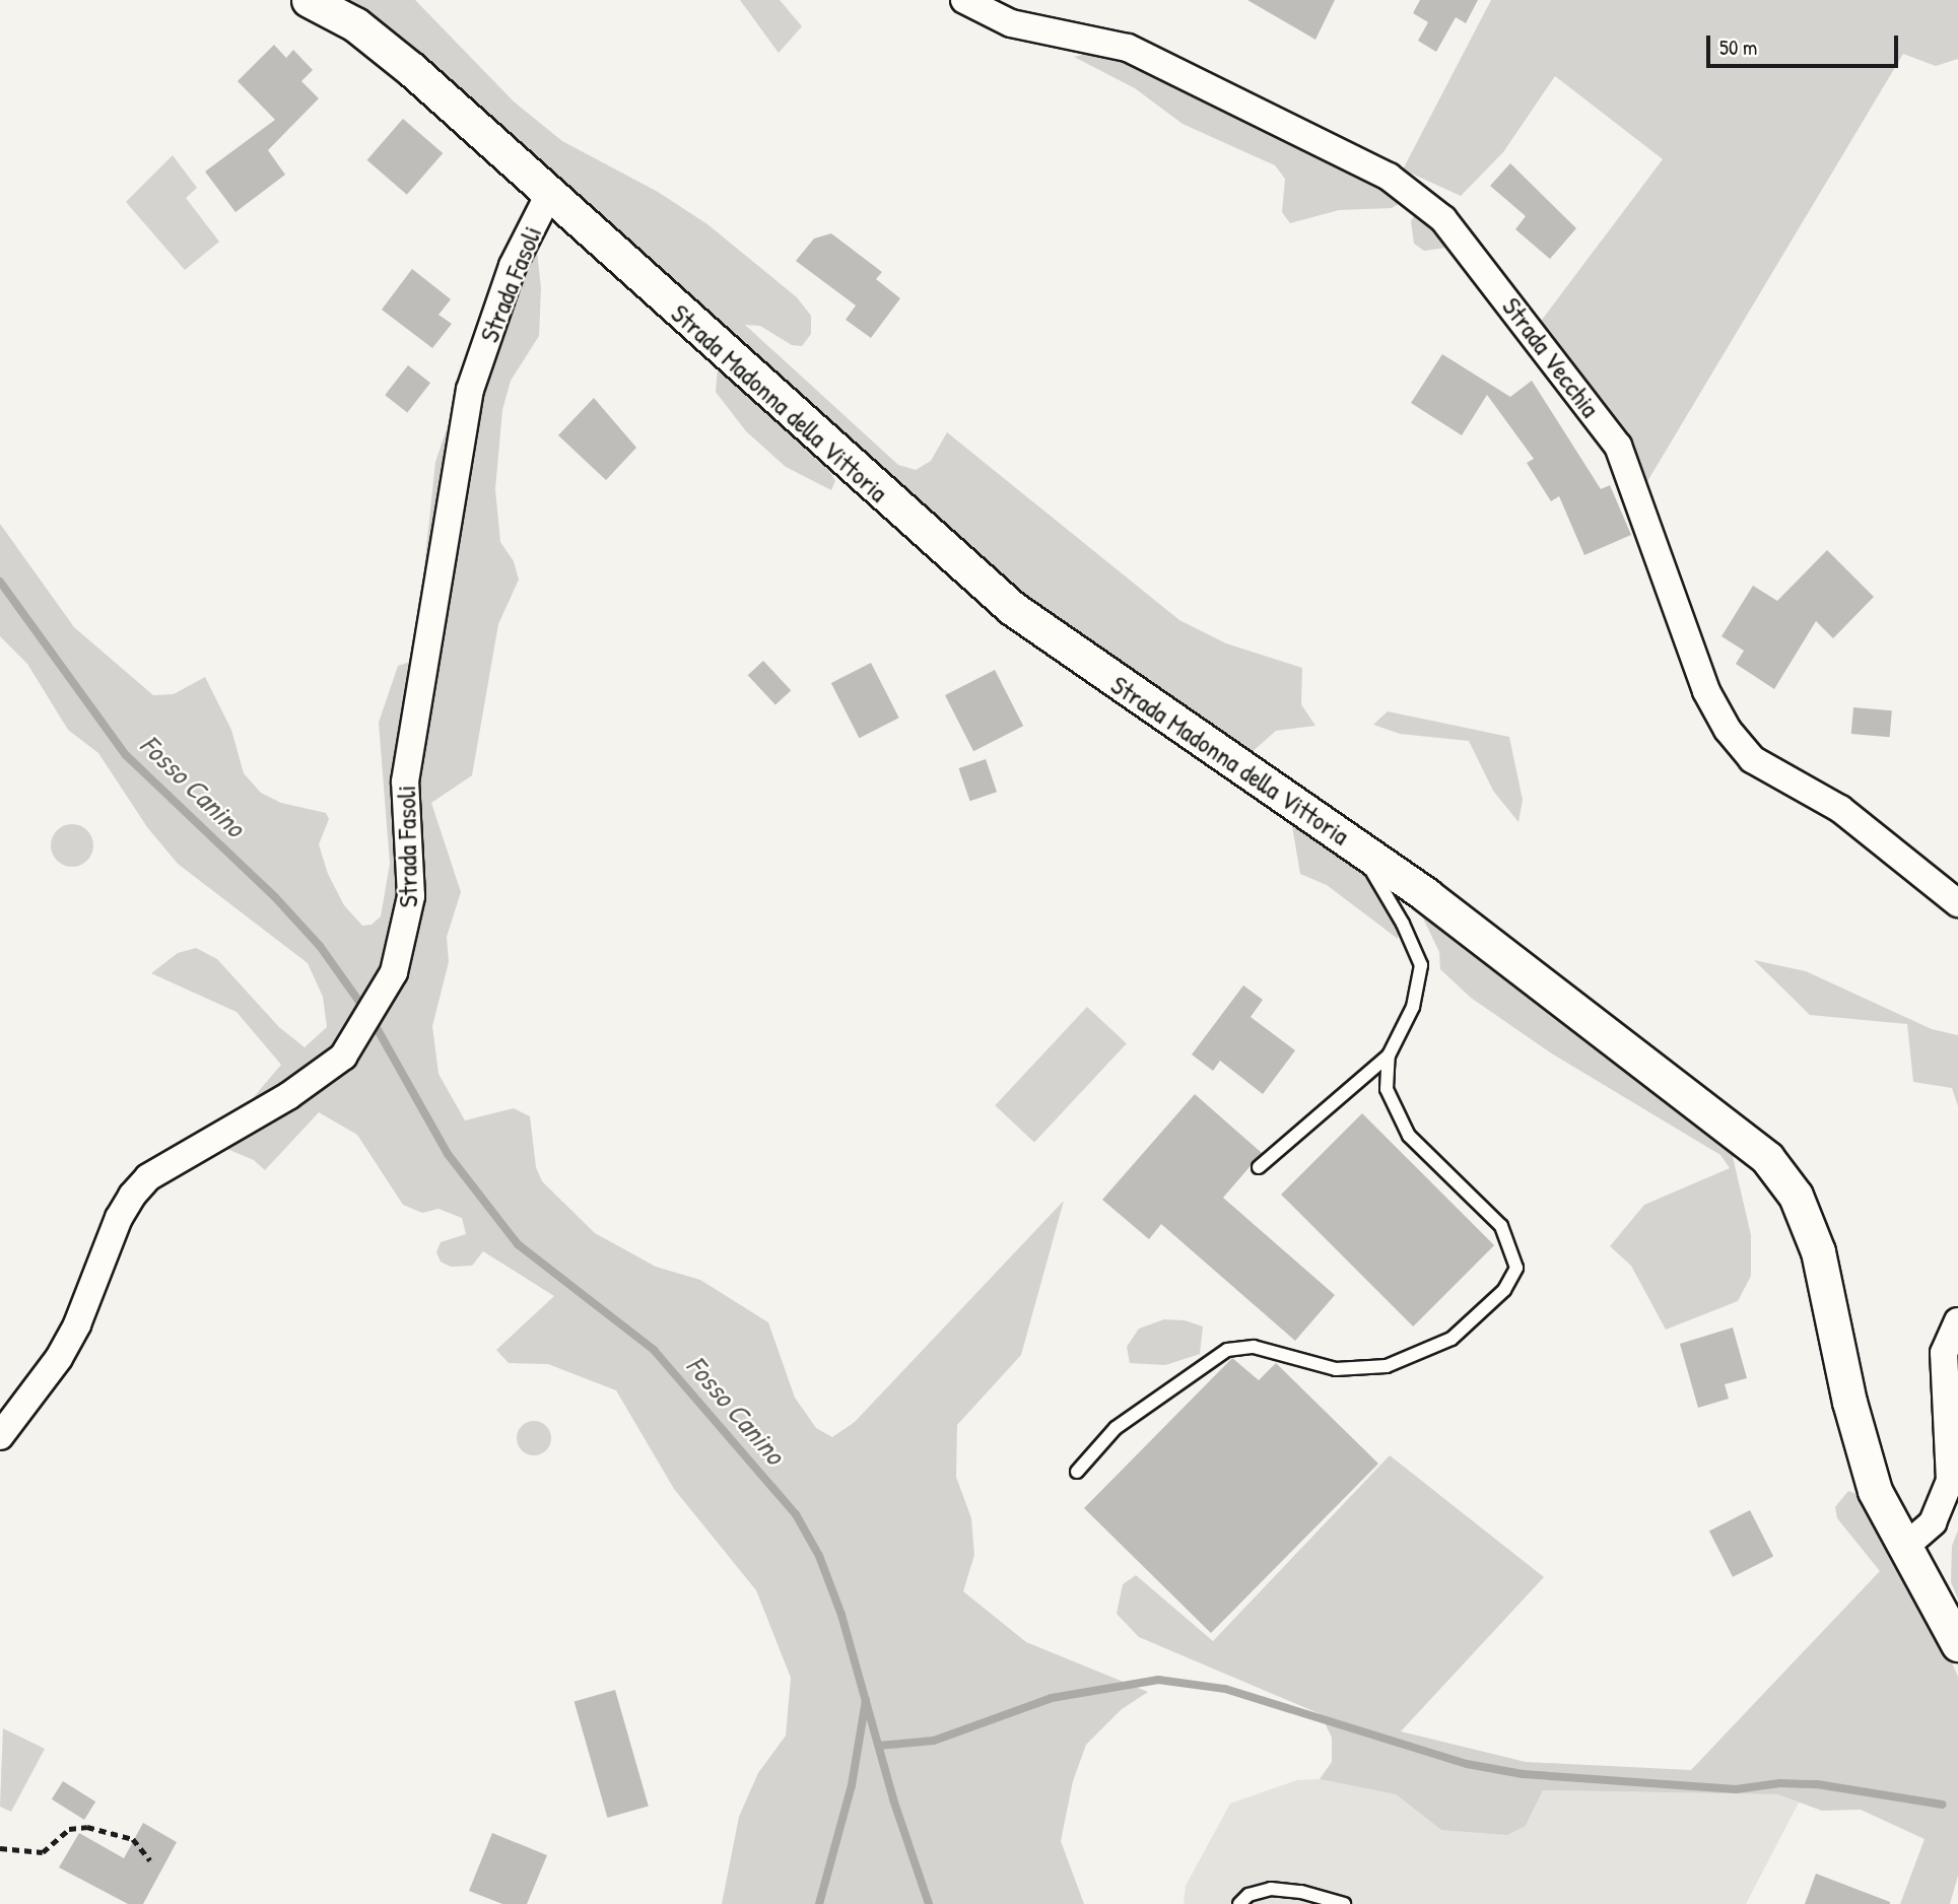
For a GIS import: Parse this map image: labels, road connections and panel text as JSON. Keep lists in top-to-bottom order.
{
  "streets": {
    "street": ["Strada Fasoli", "Strada Vecchia", "Strada Madonna della Vittoria"]
  },
  "crossings": [
    ["Strada Fasoli", "Strada Madonna della Vittoria"]
  ],
  "water": ["Fosso Canino"],
  "scale_bar": "50 m"
}
